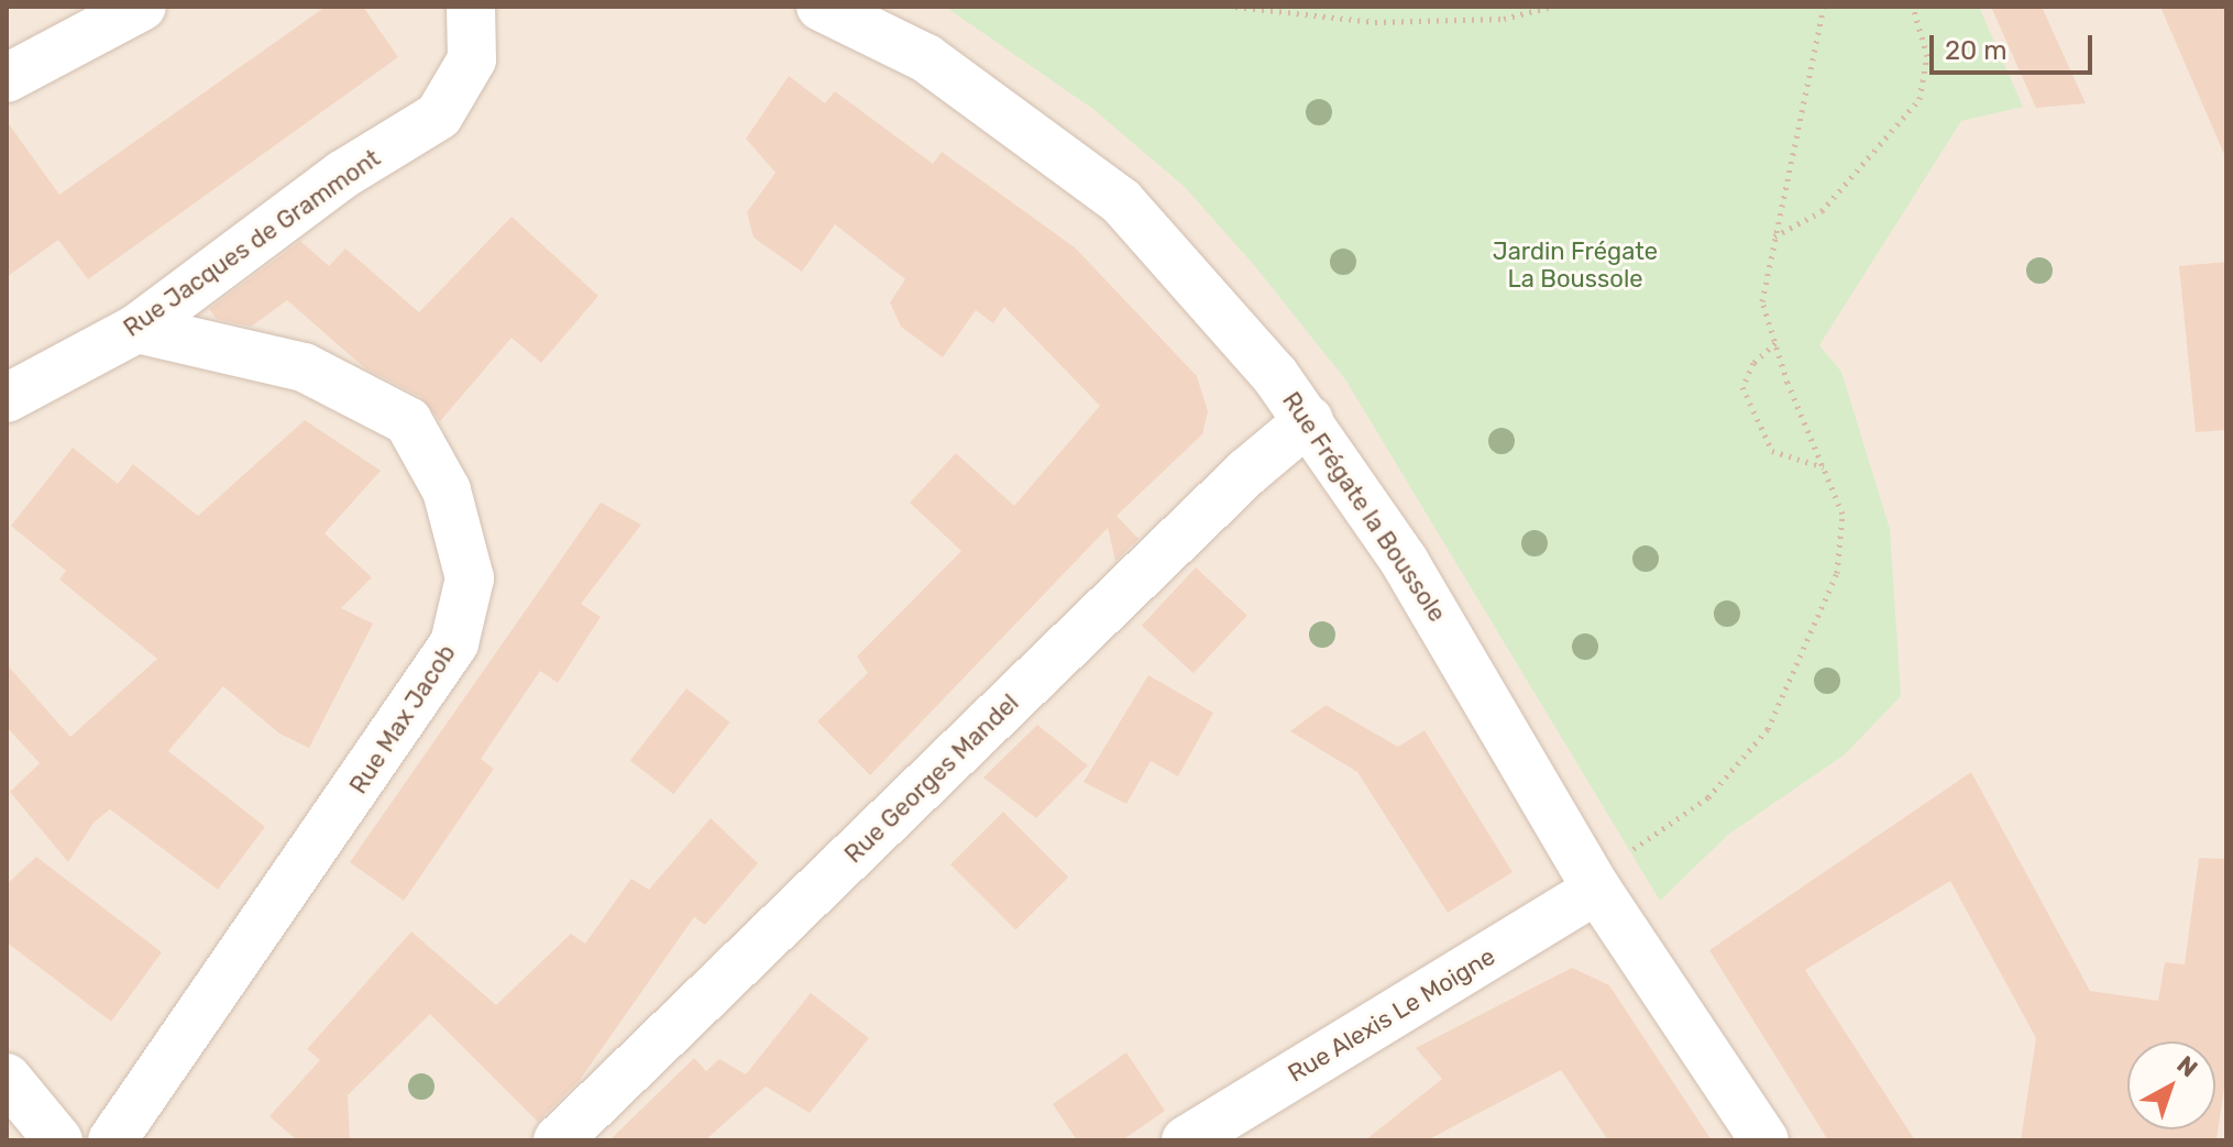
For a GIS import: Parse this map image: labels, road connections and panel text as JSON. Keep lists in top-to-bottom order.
{
  "streets": {
    "street": [
      "Rue Jacques de Grammont",
      "Rue Frégate la Boussole",
      "Rue Max Jacob",
      "Rue Georges Mandel",
      "Rue Alexis Le Moigne"
    ]
  },
  "crossings": [
    ["Rue Jacques de Grammont", "Rue Max Jacob"],
    ["Rue Frégate la Boussole", "Rue Georges Mandel"],
    ["Rue Frégate la Boussole", "Rue Alexis Le Moigne"]
  ],
  "parks": ["Jardin Frégate La Boussole"],
  "scale_bar": "20 m",
  "north": "top right"
}
